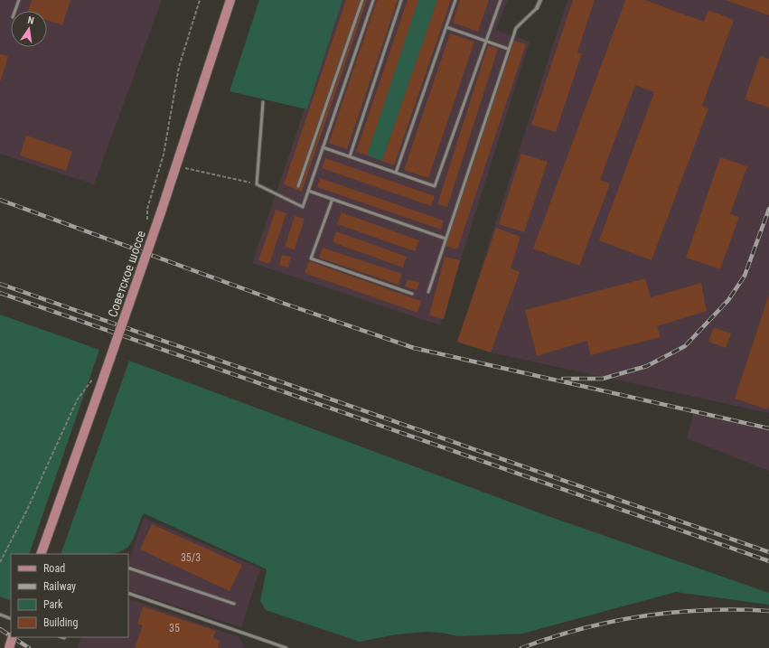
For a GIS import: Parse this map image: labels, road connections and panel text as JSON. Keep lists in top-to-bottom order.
{
  "streets": {
    "main road": ["Советское шоссе"]
  },
  "house_numbers": ["35/3", "35"],
  "legend": [
    "Road",
    "Railway",
    "Park",
    "Building"
  ],
  "north": "top"
}
